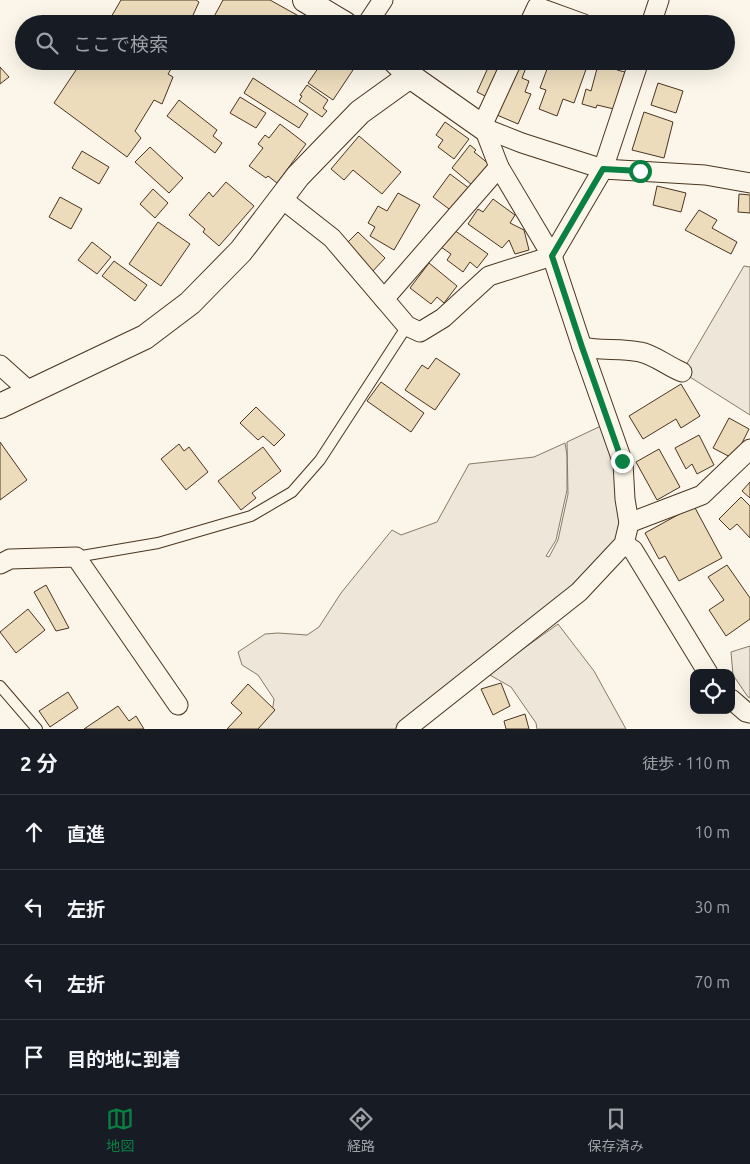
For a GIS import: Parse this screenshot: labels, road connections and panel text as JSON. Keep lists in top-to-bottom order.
{
  "page": {
    "search": "ここで検索",
    "heading": ["2 分", "徒歩 · 110 m"],
    "list": [
      ["直進", "10 m"],
      ["左折", "30 m"],
      ["左折", "70 m"],
      "目的地に到着"
    ],
    "nav": ["地図", "経路", "保存済み"]
  }
}
